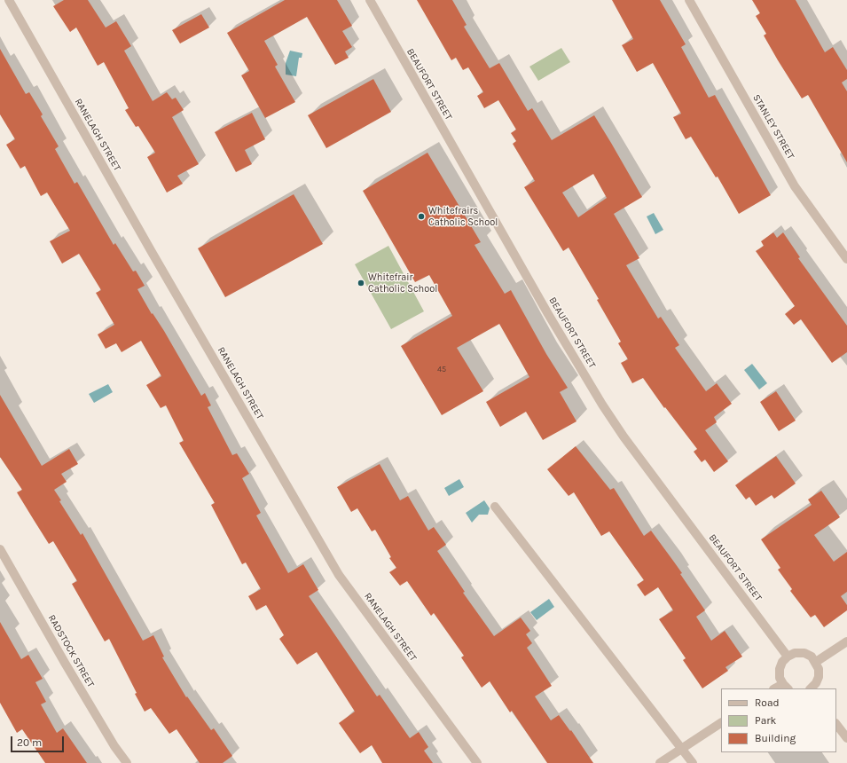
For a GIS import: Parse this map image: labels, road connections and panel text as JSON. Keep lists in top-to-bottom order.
{
  "streets": {
    "street": [
      "BEAUFORT STREET",
      "STANLEY STREET",
      "RANELAGH STREET",
      "RADSTOCK STREET"
    ]
  },
  "places": ["Whitefrairs Catholic School", "Whitefrair Catholic School"],
  "house_numbers": ["45"],
  "legend": ["Road", "Park", "Building"],
  "scale_bar": "20 m"
}
